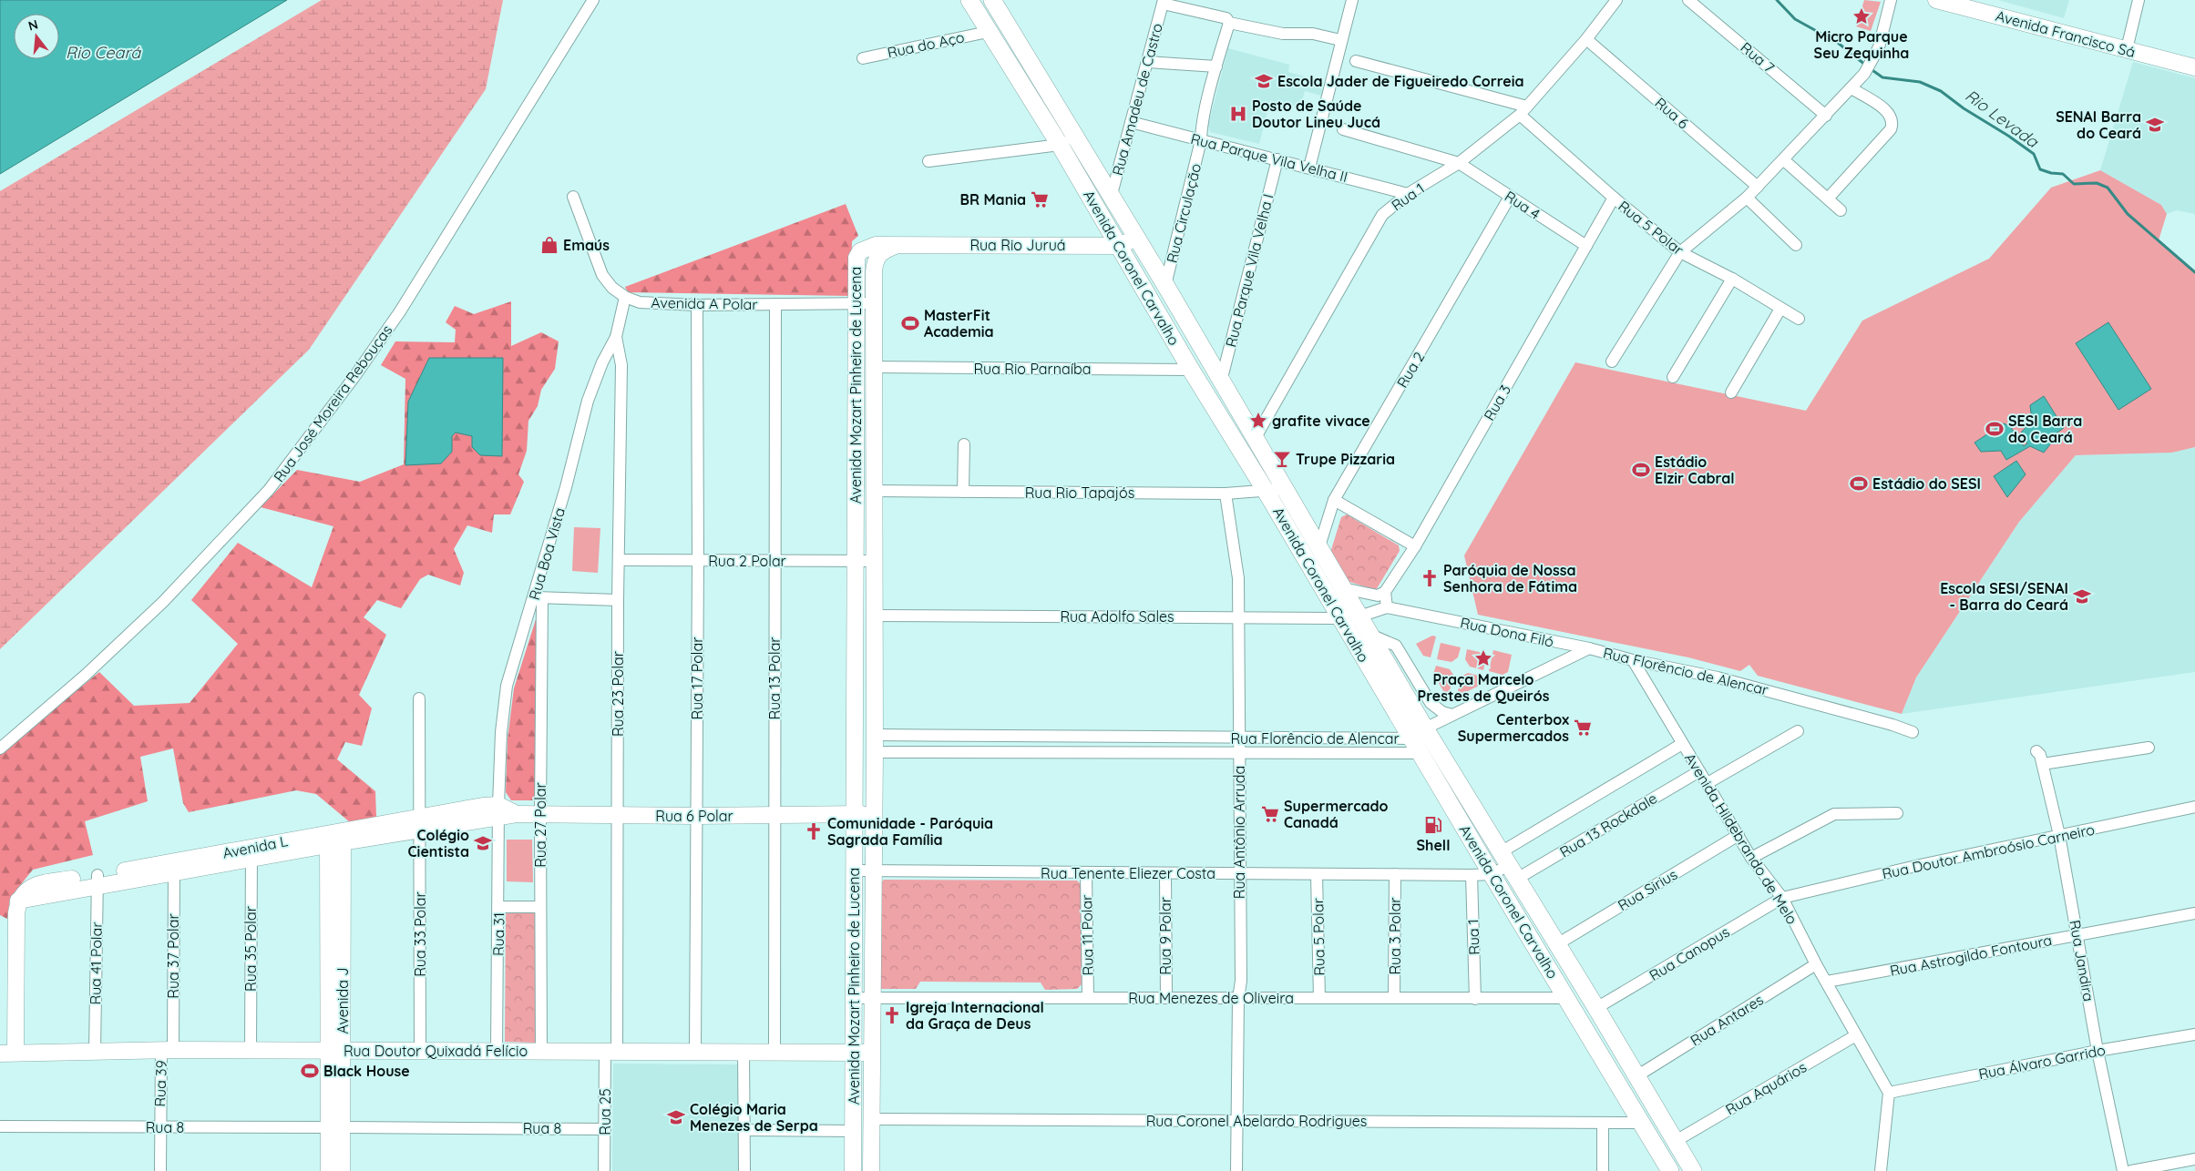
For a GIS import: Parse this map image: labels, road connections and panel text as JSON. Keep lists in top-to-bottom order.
{
  "streets": {
    "main road": [
      "Avenida Francisco Sá",
      "Rua Rio Juruá",
      "Avenida Coronel Carvalho",
      "Avenida Mozart Pinheiro de Lucena",
      "Rua 6 Polar",
      "Avenida L",
      "Avenida J",
      "Rua Doutor Quixadá Felício"
    ],
    "street": [
      "Rua do Aço",
      "Rua 7",
      "Rua Amadeu de Castro",
      "Rua 6",
      "Rua Parque Vila Velha II",
      "Rua 1",
      "Rua 4",
      "Rua Circulação",
      "Rua 5 Polar",
      "Rua Parque Vila Velha I",
      "Avenida A Polar",
      "Rua Rio Parnaíba",
      "Rua 2",
      "Rua 3",
      "Rua José Moreira Rebouças",
      "Rua Rio Tapajós",
      "Rua Boa Vista",
      "Rua 2 Polar",
      "Rua Adolfo Sales",
      "Rua Dona Filó",
      "Rua Florêncio de Alencar",
      "Rua 17 Polar",
      "Rua 13 Polar",
      "Rua 23 Polar",
      "Rua 27 Polar",
      "Rua 13 Rockdale",
      "Rua Antônio Arruda",
      "Avenida Hildebrando de Melo",
      "Rua Doutor Ambroósio Carneiro",
      "Rua Tenente Eliezer Costa",
      "Rua Sirius",
      "Rua 33 Polar",
      "Rua 31",
      "Rua 11 Polar",
      "Rua 9 Polar",
      "Rua 3 Polar",
      "Rua 35 Polar",
      "Rua Canopus",
      "Rua Astrogildo Fontoura",
      "Rua 37 Polar",
      "Rua Jandira",
      "Rua 41 Polar",
      "Rua Menezes de Oliveira",
      "Rua Antares",
      "Rua Álvaro Garrido",
      "Rua 39",
      "Rua Aquários",
      "Rua 25",
      "Rua Coronel Abelardo Rodrigues",
      "Rua 8"
    ]
  },
  "crossings": [
    ["Rua do Aço", "Avenida Coronel Carvalho"],
    ["Rua Amadeu de Castro", "Rua Parque Vila Velha II"],
    ["Rua Amadeu de Castro", "Avenida Coronel Carvalho"],
    ["Rua 6", "Rua 1"],
    ["Rua Parque Vila Velha II", "Rua 1"],
    ["Rua Parque Vila Velha II", "Rua Circulação"],
    ["Rua Parque Vila Velha II", "Rua Parque Vila Velha I"],
    ["Rua 1", "Rua 4"],
    ["Rua 1", "Rua 5 Polar"],
    ["Rua 1", "Avenida Coronel Carvalho"],
    ["Rua 1", "Rua Tenente Eliezer Costa"],
    ["Rua 1", "Rua Menezes de Oliveira"],
    ["Rua 4", "Rua 2"],
    ["Rua 4", "Rua 3"],
    ["Rua Circulação", "Avenida Coronel Carvalho"],
    ["Rua 5 Polar", "Rua 3"],
    ["Rua 5 Polar", "Rua Tenente Eliezer Costa"],
    ["Rua 5 Polar", "Rua Menezes de Oliveira"],
    ["Rua Rio Juruá", "Avenida Coronel Carvalho"],
    ["Rua Rio Juruá", "Avenida Mozart Pinheiro de Lucena"],
    ["Avenida Coronel Carvalho", "Rua Parque Vila Velha I"],
    ["Avenida Coronel Carvalho", "Rua Rio Parnaíba"],
    ["Avenida Coronel Carvalho", "Rua 2"],
    ["Avenida Coronel Carvalho", "Rua Rio Tapajós"],
    ["Avenida Coronel Carvalho", "Rua Adolfo Sales"],
    ["Avenida Coronel Carvalho", "Rua Dona Filó"],
    ["Avenida Coronel Carvalho", "Rua Florêncio de Alencar"],
    ["Avenida Coronel Carvalho", "Rua 13 Rockdale"],
    ["Avenida Coronel Carvalho", "Rua Tenente Eliezer Costa"],
    ["Avenida Coronel Carvalho", "Rua Sirius"],
    ["Avenida Coronel Carvalho", "Rua Canopus"],
    ["Avenida Coronel Carvalho", "Rua Menezes de Oliveira"],
    ["Avenida Coronel Carvalho", "Rua Antares"],
    ["Avenida Coronel Carvalho", "Rua Aquários"],
    ["Avenida Coronel Carvalho", "Rua Coronel Abelardo Rodrigues"],
    ["Avenida A Polar", "Avenida Mozart Pinheiro de Lucena"],
    ["Avenida A Polar", "Rua Boa Vista"],
    ["Avenida A Polar", "Rua 17 Polar"],
    ["Avenida A Polar", "Rua 13 Polar"],
    ["Rua Rio Parnaíba", "Avenida Mozart Pinheiro de Lucena"],
    ["Avenida Mozart Pinheiro de Lucena", "Rua Rio Tapajós"],
    ["Avenida Mozart Pinheiro de Lucena", "Rua 2 Polar"],
    ["Avenida Mozart Pinheiro de Lucena", "Rua Adolfo Sales"],
    ["Avenida Mozart Pinheiro de Lucena", "Rua Florêncio de Alencar"],
    ["Avenida Mozart Pinheiro de Lucena", "Rua 6 Polar"],
    ["Avenida Mozart Pinheiro de Lucena", "Rua Tenente Eliezer Costa"],
    ["Avenida Mozart Pinheiro de Lucena", "Rua Menezes de Oliveira"],
    ["Avenida Mozart Pinheiro de Lucena", "Rua Doutor Quixadá Felício"],
    ["Avenida Mozart Pinheiro de Lucena", "Rua Coronel Abelardo Rodrigues"],
    ["Rua 3", "Rua Dona Filó"],
    ["Rua Rio Tapajós", "Rua Antônio Arruda"],
    ["Rua Boa Vista", "Rua 23 Polar"],
    ["Rua Boa Vista", "Rua 6 Polar"],
    ["Rua Boa Vista", "Rua 27 Polar"],
    ["Rua Boa Vista", "Avenida L"],
    ["Rua Boa Vista", "Rua 31"],
    ["Rua 2 Polar", "Rua 17 Polar"],
    ["Rua 2 Polar", "Rua 13 Polar"],
    ["Rua 2 Polar", "Rua 23 Polar"],
    ["Rua Adolfo Sales", "Rua Dona Filó"],
    ["Rua Adolfo Sales", "Rua Antônio Arruda"],
    ["Rua Dona Filó", "Rua Florêncio de Alencar"],
    ["Rua Florêncio de Alencar", "Rua Antônio Arruda"],
    ["Rua Florêncio de Alencar", "Avenida Hildebrando de Melo"],
    ["Rua 17 Polar", "Rua 6 Polar"],
    ["Rua 17 Polar", "Rua Doutor Quixadá Felício"],
    ["Rua 13 Polar", "Rua 6 Polar"],
    ["Rua 13 Polar", "Rua Doutor Quixadá Felício"],
    ["Rua 23 Polar", "Rua 6 Polar"],
    ["Rua 23 Polar", "Rua Doutor Quixadá Felício"],
    ["Rua 23 Polar", "Rua 25"],
    ["Rua 6 Polar", "Rua 27 Polar"],
    ["Rua 6 Polar", "Avenida L"],
    ["Rua 6 Polar", "Rua 31"],
    ["Rua 27 Polar", "Rua Doutor Quixadá Felício"],
    ["Rua 13 Rockdale", "Avenida Hildebrando de Melo"],
    ["Rua 13 Rockdale", "Rua Tenente Eliezer Costa"],
    ["Rua Antônio Arruda", "Rua Tenente Eliezer Costa"],
    ["Rua Antônio Arruda", "Rua Menezes de Oliveira"],
    ["Rua Antônio Arruda", "Rua Coronel Abelardo Rodrigues"],
    ["Avenida Hildebrando de Melo", "Rua Doutor Ambroósio Carneiro"],
    ["Avenida Hildebrando de Melo", "Rua Sirius"],
    ["Avenida Hildebrando de Melo", "Rua Canopus"],
    ["Avenida Hildebrando de Melo", "Rua Astrogildo Fontoura"],
    ["Avenida Hildebrando de Melo", "Rua Antares"],
    ["Avenida Hildebrando de Melo", "Rua Álvaro Garrido"],
    ["Avenida Hildebrando de Melo", "Rua Aquários"],
    ["Avenida L", "Rua 33 Polar"],
    ["Avenida L", "Rua 31"],
    ["Avenida L", "Rua 35 Polar"],
    ["Avenida L", "Rua 37 Polar"],
    ["Avenida L", "Rua 41 Polar"],
    ["Avenida L", "Avenida J"],
    ["Avenida L", "Rua Doutor Quixadá Felício"],
    ["Rua Doutor Ambroósio Carneiro", "Rua Canopus"],
    ["Rua Doutor Ambroósio Carneiro", "Rua Jandira"],
    ["Rua Tenente Eliezer Costa", "Rua 11 Polar"],
    ["Rua Tenente Eliezer Costa", "Rua 9 Polar"],
    ["Rua Tenente Eliezer Costa", "Rua 3 Polar"],
    ["Rua 33 Polar", "Rua Doutor Quixadá Felício"],
    ["Rua 31", "Rua Doutor Quixadá Felício"],
    ["Rua 11 Polar", "Rua Menezes de Oliveira"],
    ["Rua 9 Polar", "Rua Menezes de Oliveira"],
    ["Rua 3 Polar", "Rua Menezes de Oliveira"],
    ["Rua 35 Polar", "Rua Doutor Quixadá Felício"],
    ["Rua Astrogildo Fontoura", "Rua Jandira"],
    ["Rua 37 Polar", "Rua Doutor Quixadá Felício"],
    ["Rua 37 Polar", "Rua 39"],
    ["Rua Jandira", "Rua Álvaro Garrido"],
    ["Rua 41 Polar", "Rua Doutor Quixadá Felício"],
    ["Avenida J", "Rua Doutor Quixadá Felício"],
    ["Avenida J", "Rua 8"],
    ["Rua Doutor Quixadá Felício", "Rua 39"],
    ["Rua Doutor Quixadá Felício", "Rua 25"],
    ["Rua 39", "Rua 8"],
    ["Rua 25", "Rua 8"]
  ],
  "water": ["Rio Ceará", "Rio Levada"],
  "places": {
    "place": ["Micro Parque Seu Zequinha", "grafite vivace", "Praça Marcelo Prestes de Queirós"],
    "school or university": [
      "Escola Jader de Figueiredo Correia",
      "SENAI Barra do Ceará",
      "Escola SESI/SENAI - Barra do Ceará",
      "Colégio Cientista",
      "Colégio Maria Menezes de Serpa"
    ],
    "hospital": ["Posto de Saúde Doutor Lineu Jucá"],
    "supermarket": ["BR Mania", "Centerbox Supermercados", "Supermercado Canadá"],
    "shop": ["Emaús"],
    "sports": [
      "MasterFit Academia",
      "SESI Barra do Ceará",
      "Estádio Elzir Cabral",
      "Estádio do SESI",
      "Black House"
    ],
    "bar": ["Trupe Pizzaria"],
    "church": ["Paróquia de Nossa Senhora de Fátima", "Comunidade - Paróquia Sagrada Família", "Igreja Internacional da Graça de Deus"],
    "fuel station": ["Shell"]
  },
  "north": "top"
}
